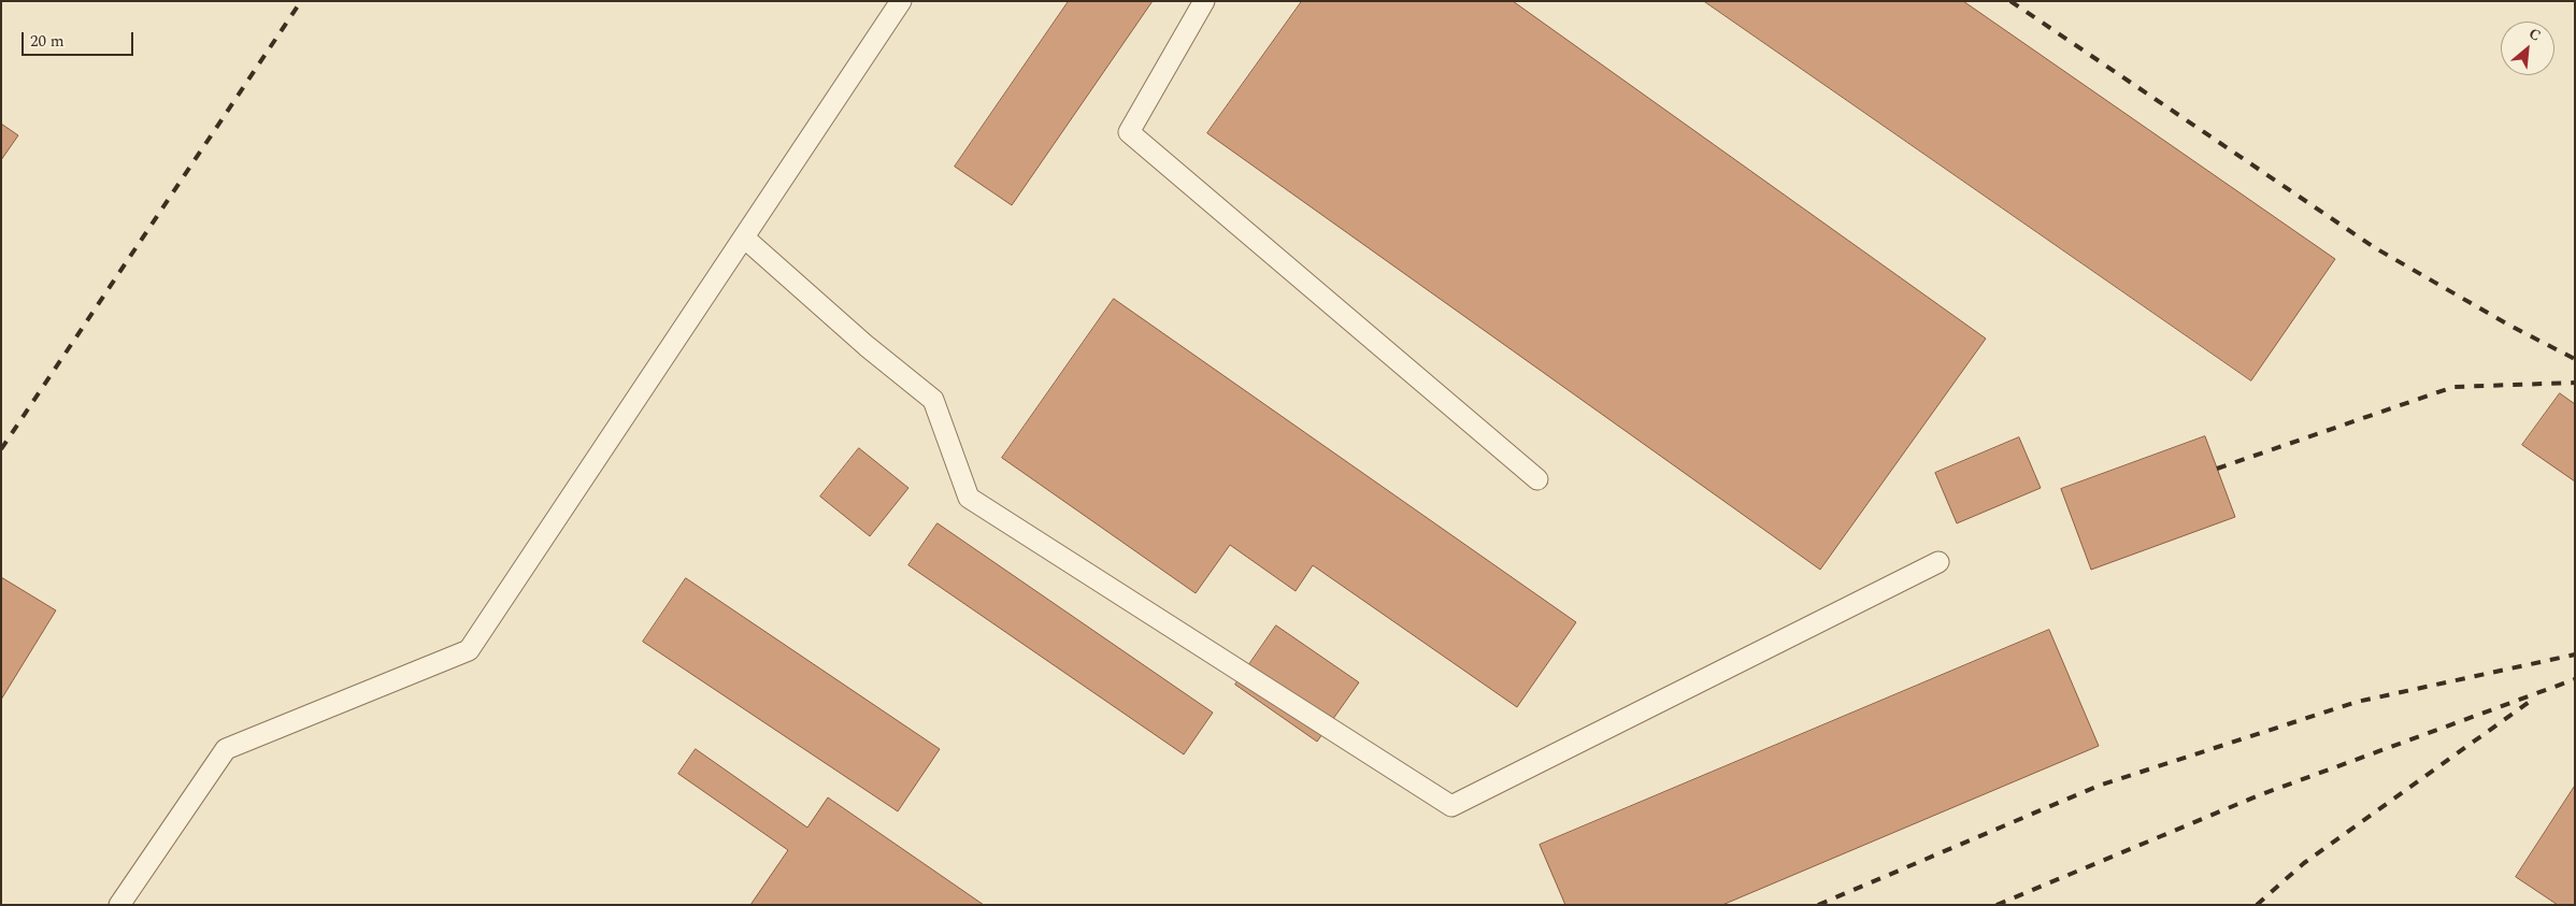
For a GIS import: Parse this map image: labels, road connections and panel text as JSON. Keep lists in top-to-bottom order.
{
  "scale_bar": "20 m",
  "north": "top right"
}
